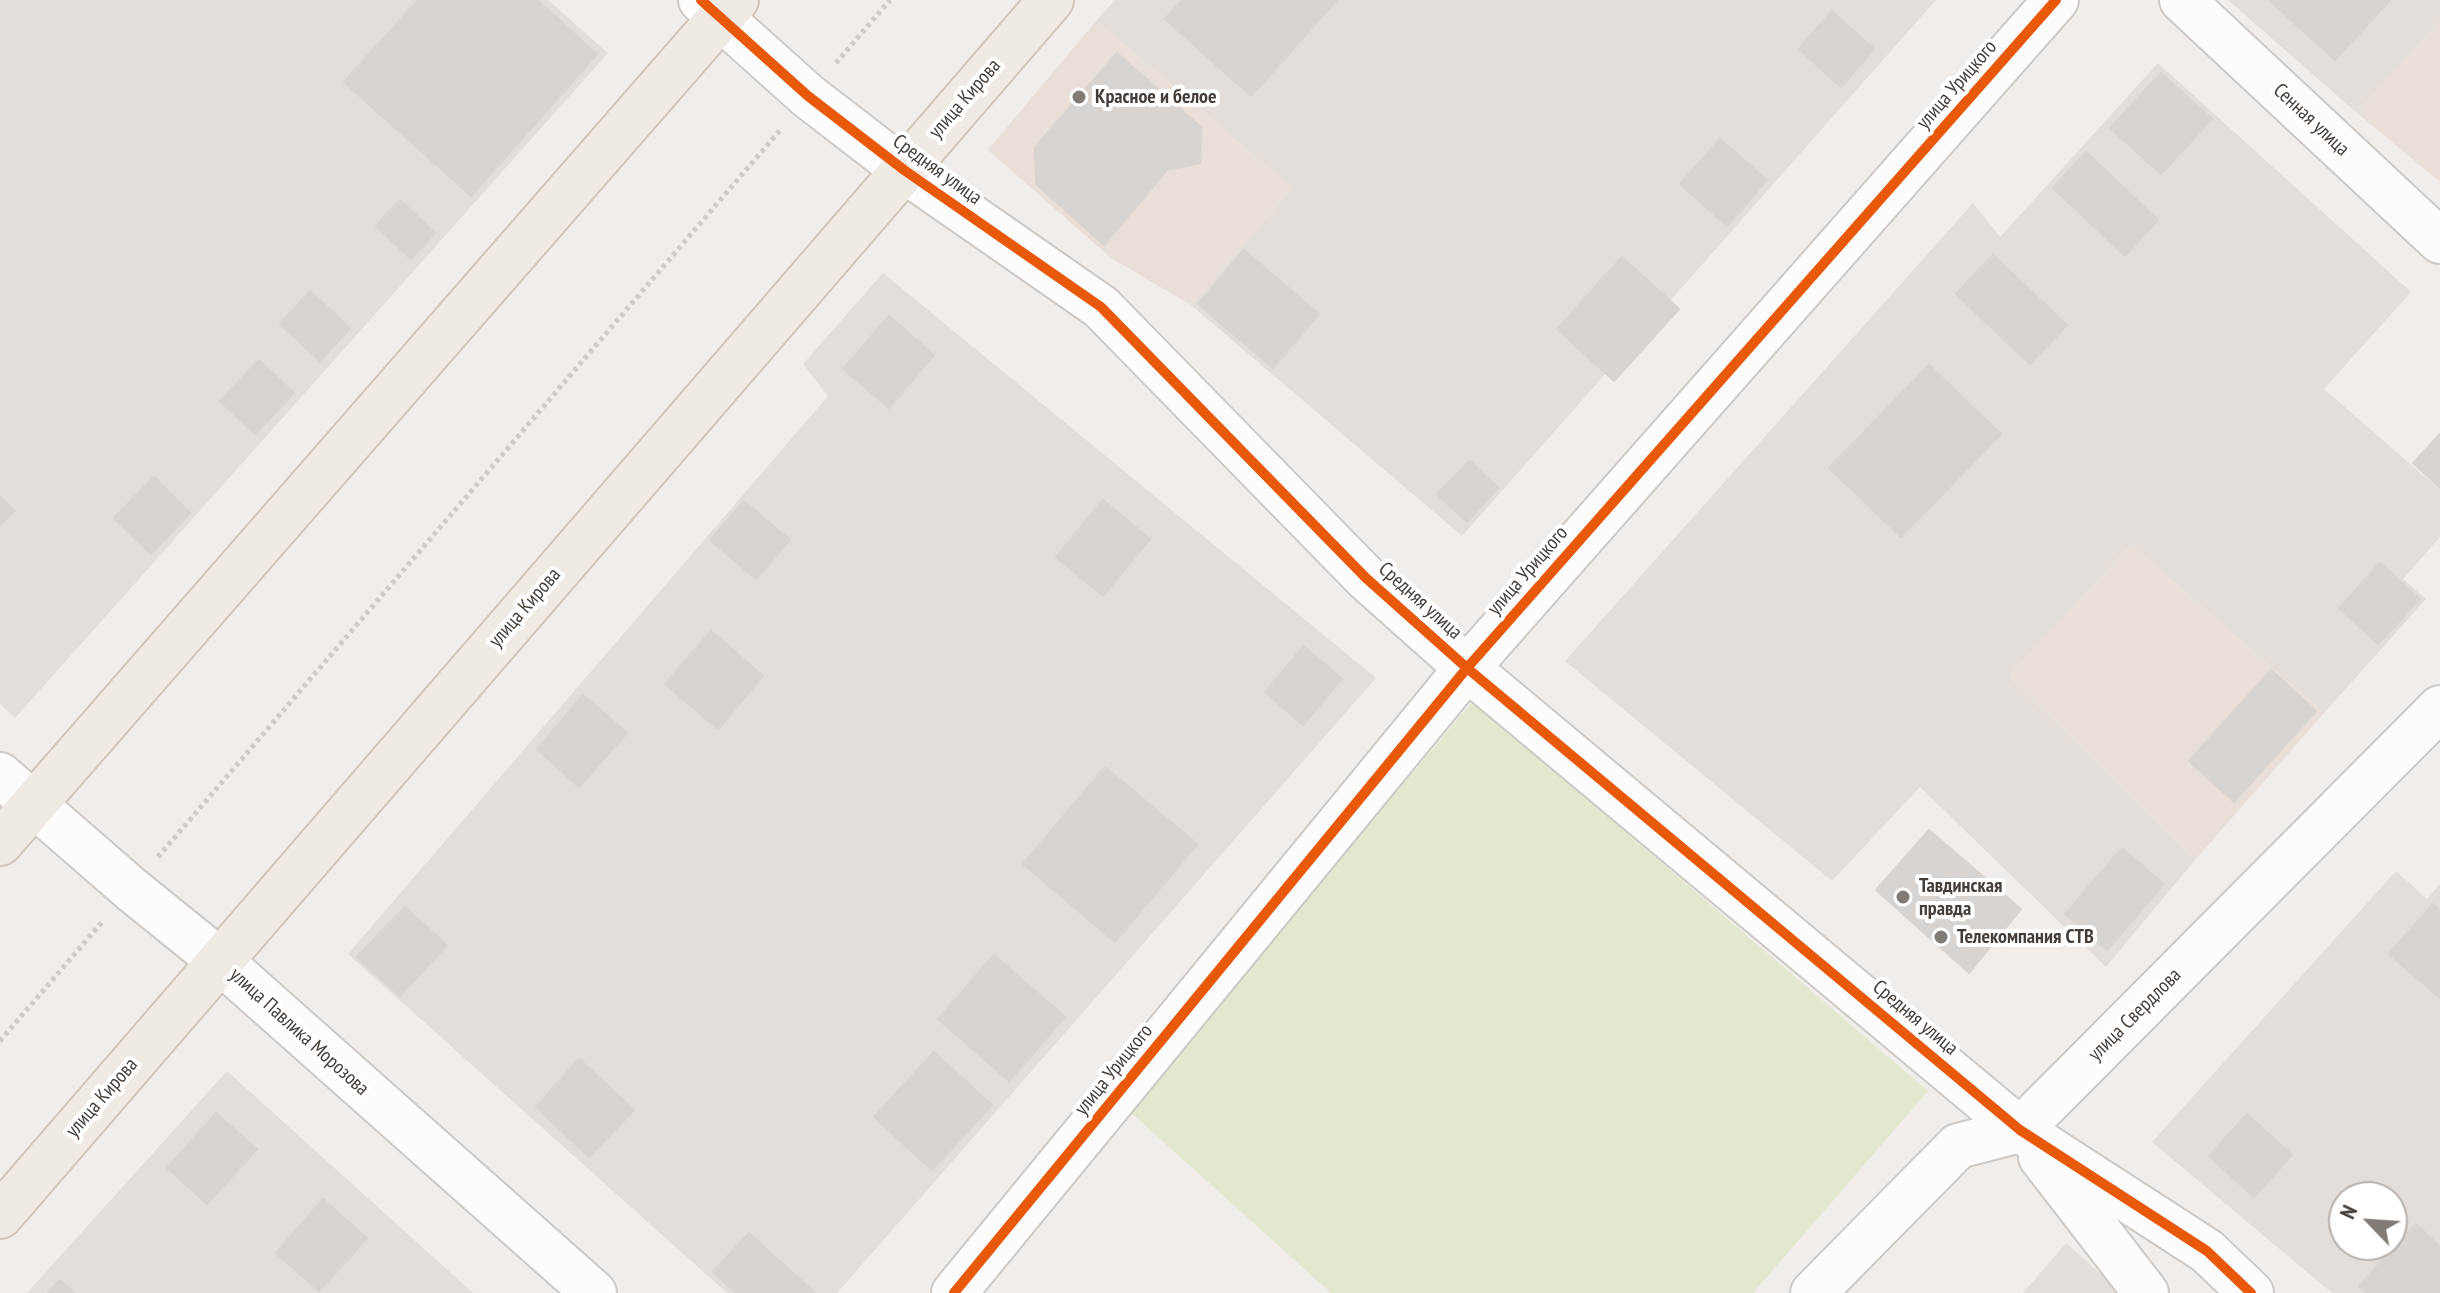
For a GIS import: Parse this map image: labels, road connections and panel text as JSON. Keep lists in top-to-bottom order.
{
  "streets": {
    "main road": ["улица Кирова"],
    "street": [
      "улица Урицкого",
      "Сенная улица",
      "Средняя улица",
      "улица Свердлова",
      "улица Павлика Морозова"
    ]
  },
  "crossings": [
    ["улица Урицкого", "Средняя улица"],
    ["улица Кирова", "Средняя улица"],
    ["улица Кирова", "улица Павлика Морозова"],
    ["Средняя улица", "улица Свердлова"]
  ],
  "places": ["Красное и белое", "Тавдинская правда", "Телекомпания СТВ"],
  "north": "top left"
}
